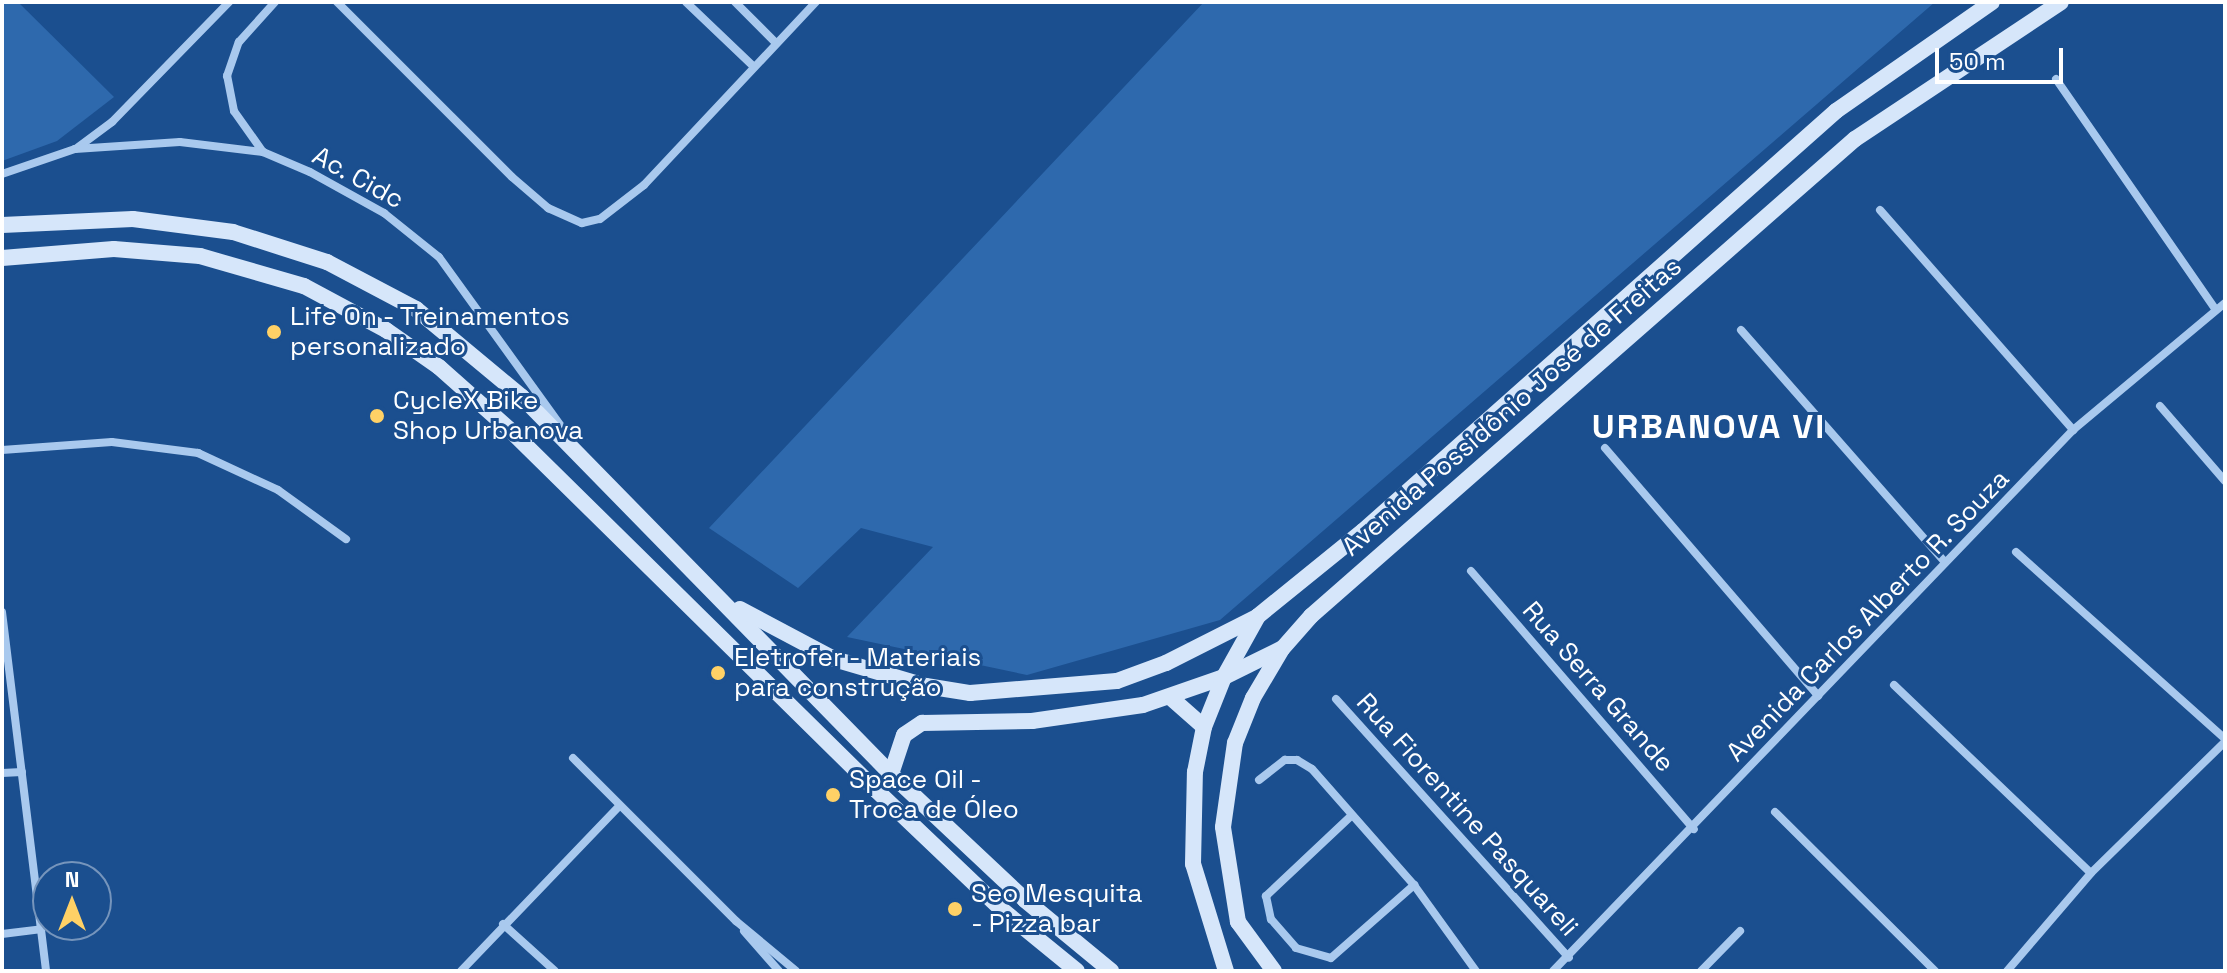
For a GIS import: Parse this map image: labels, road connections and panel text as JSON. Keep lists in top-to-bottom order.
{
  "streets": {
    "street": [
      "Ac. Cidc",
      "Avenida Possidônio José de Freitas",
      "Avenida Carlos Alberto R. Souza",
      "Rua Serra Grande",
      "Rua Fiorentine Pasquareli"
    ]
  },
  "crossings": [
    ["Avenida Carlos Alberto R. Souza", "Rua Serra Grande"],
    ["Avenida Carlos Alberto R. Souza", "Rua Fiorentine Pasquareli"]
  ],
  "districts": ["URBANOVA VI"],
  "places": [
    "Life On - Treinamentos personalizado",
    "CycleX Bike Shop Urbanova",
    "Eletrofer - Materiais para construção",
    "Space Oil - Troca de Óleo",
    "Seo Mesquita - Pizza bar"
  ],
  "scale_bar": "50 m",
  "north": "top"
}
